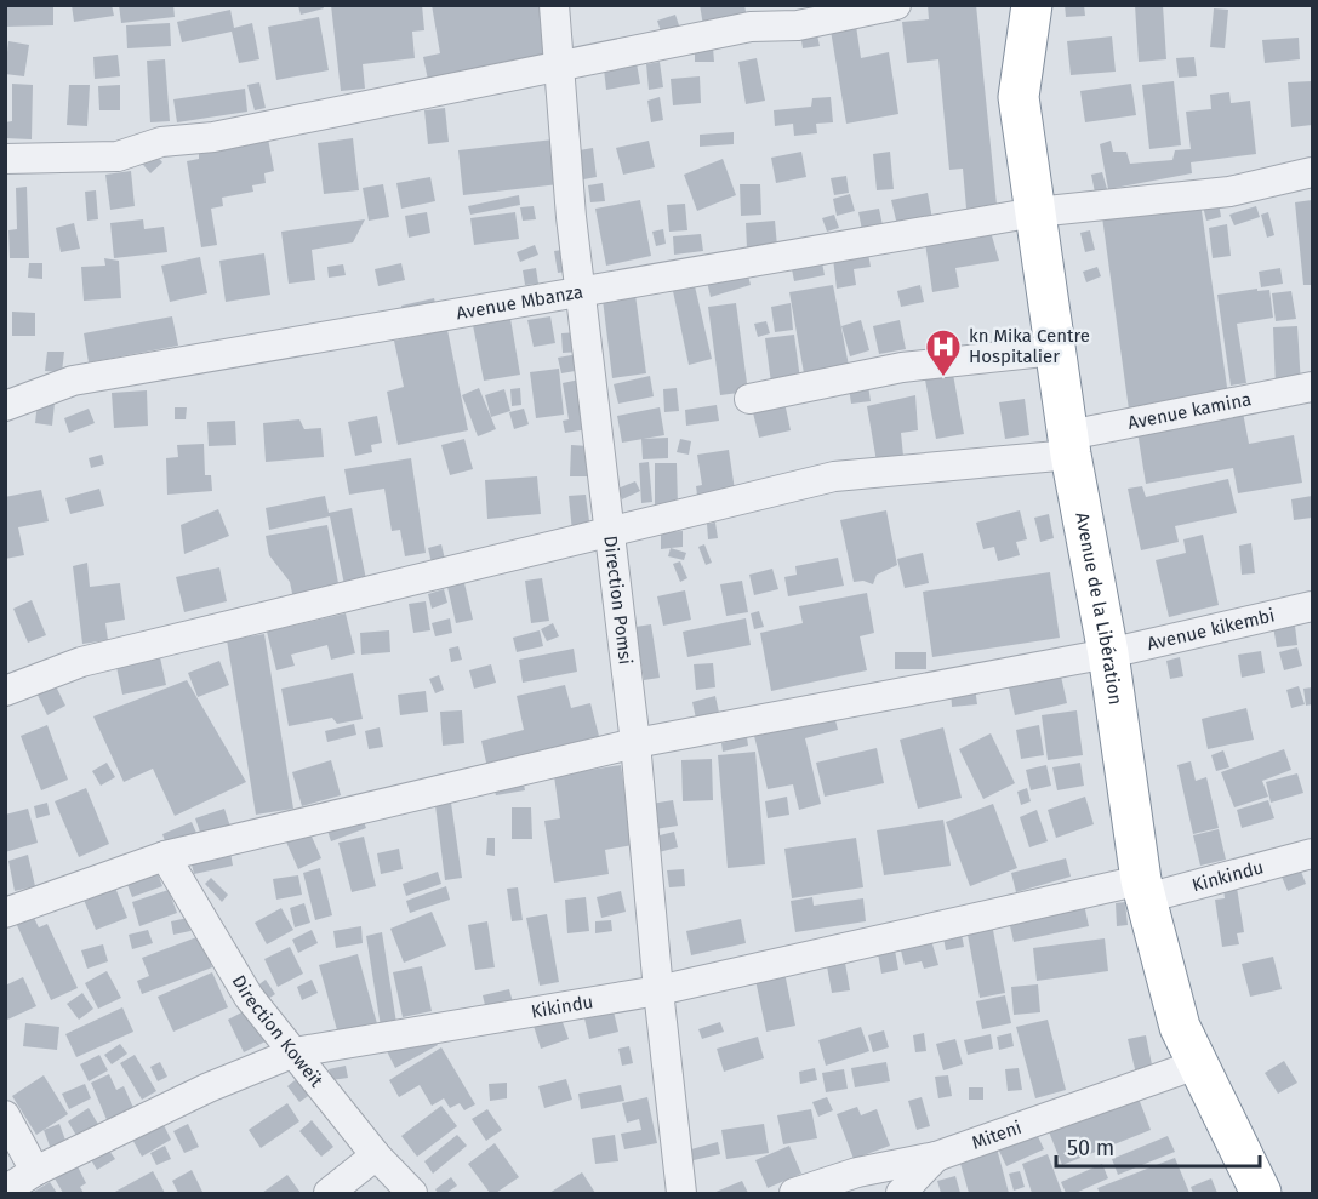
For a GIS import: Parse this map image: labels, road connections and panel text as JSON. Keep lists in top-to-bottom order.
{
  "streets": {
    "highway": ["Avenue de la Libération"],
    "street": [
      "Avenue Mbanza",
      "Avenue kamina",
      "Direction Pomsi",
      "Avenue kikembi",
      "Kinkindu",
      "Kikindu",
      "Direction Koweït",
      "Miteni"
    ]
  },
  "crossings": [
    ["Avenue Mbanza", "Direction Pomsi"],
    ["Avenue Mbanza", "Avenue de la Libération"],
    ["Avenue kamina", "Direction Pomsi"],
    ["Avenue kamina", "Avenue de la Libération"],
    ["Direction Pomsi", "Avenue kikembi"],
    ["Direction Pomsi", "Kikindu"],
    ["Avenue de la Libération", "Avenue kikembi"],
    ["Avenue de la Libération", "Kinkindu"],
    ["Avenue de la Libération", "Kikindu"],
    ["Avenue de la Libération", "Miteni"],
    ["Avenue kikembi", "Direction Koweït"],
    ["Kinkindu", "Kikindu"],
    ["Kikindu", "Direction Koweït"]
  ],
  "places": {
    "hospital": ["kn Mika Centre Hospitalier"]
  },
  "scale_bar": "50 m"
}
